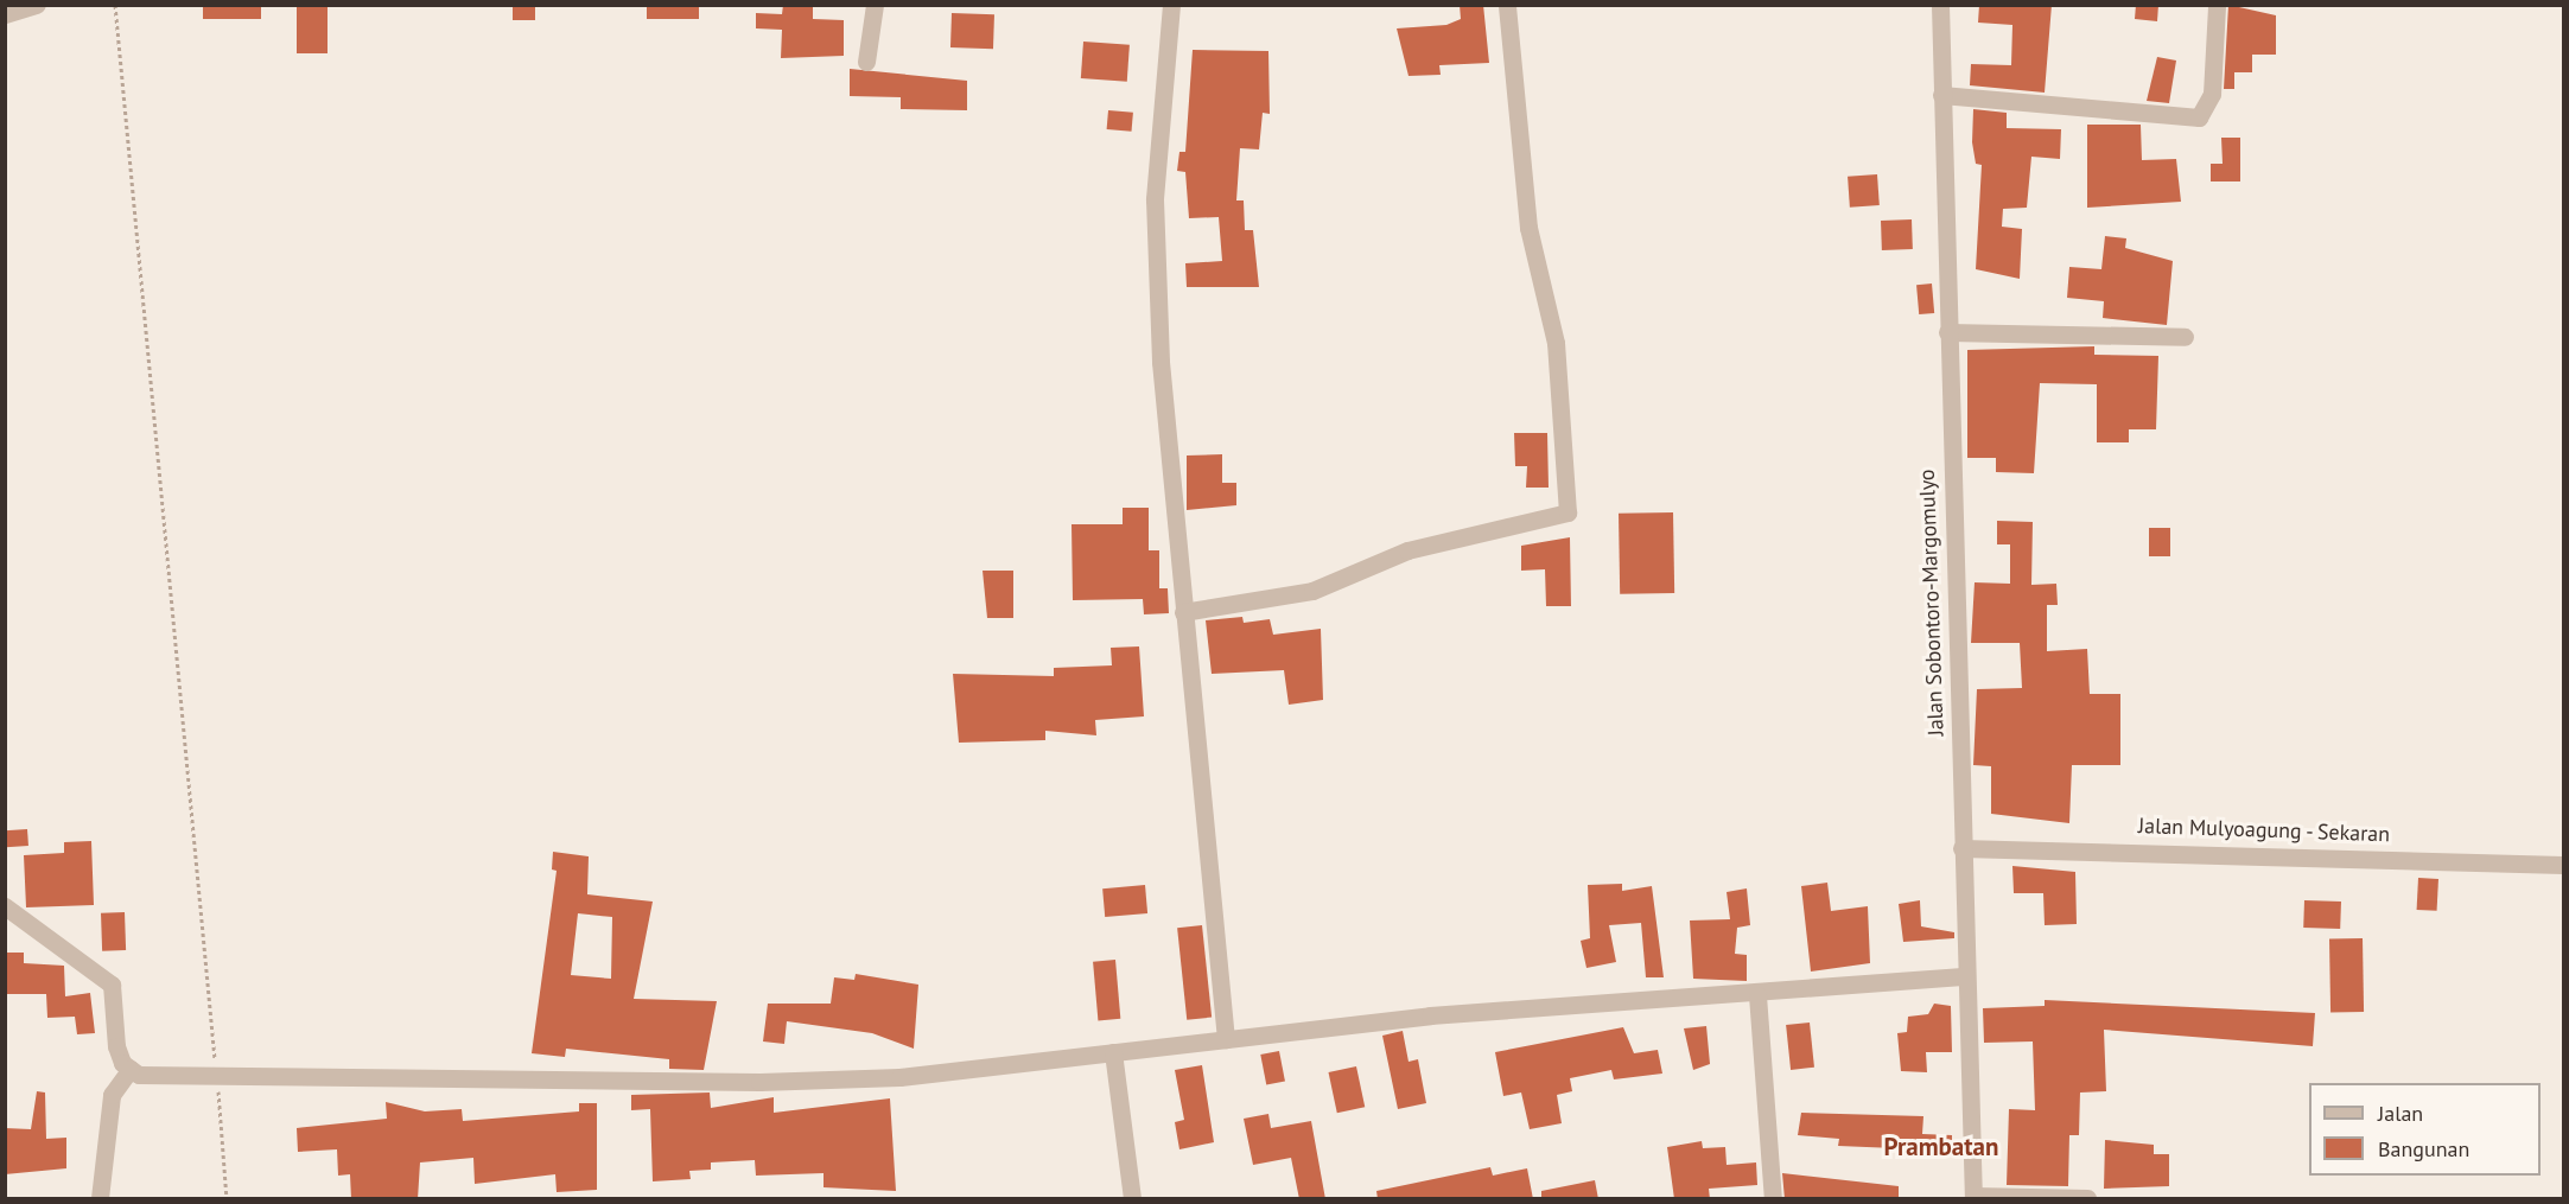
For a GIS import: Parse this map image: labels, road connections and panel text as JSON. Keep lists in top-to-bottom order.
{
  "streets": {
    "street": ["Jalan Sobontoro-Margomulyo", "Jalan Mulyoagung - Sekaran"]
  },
  "crossings": [
    ["Jalan Sobontoro-Margomulyo", "Jalan Mulyoagung - Sekaran"]
  ],
  "districts": ["Prambatan"],
  "legend": ["Jalan", "Bangunan"]
}
